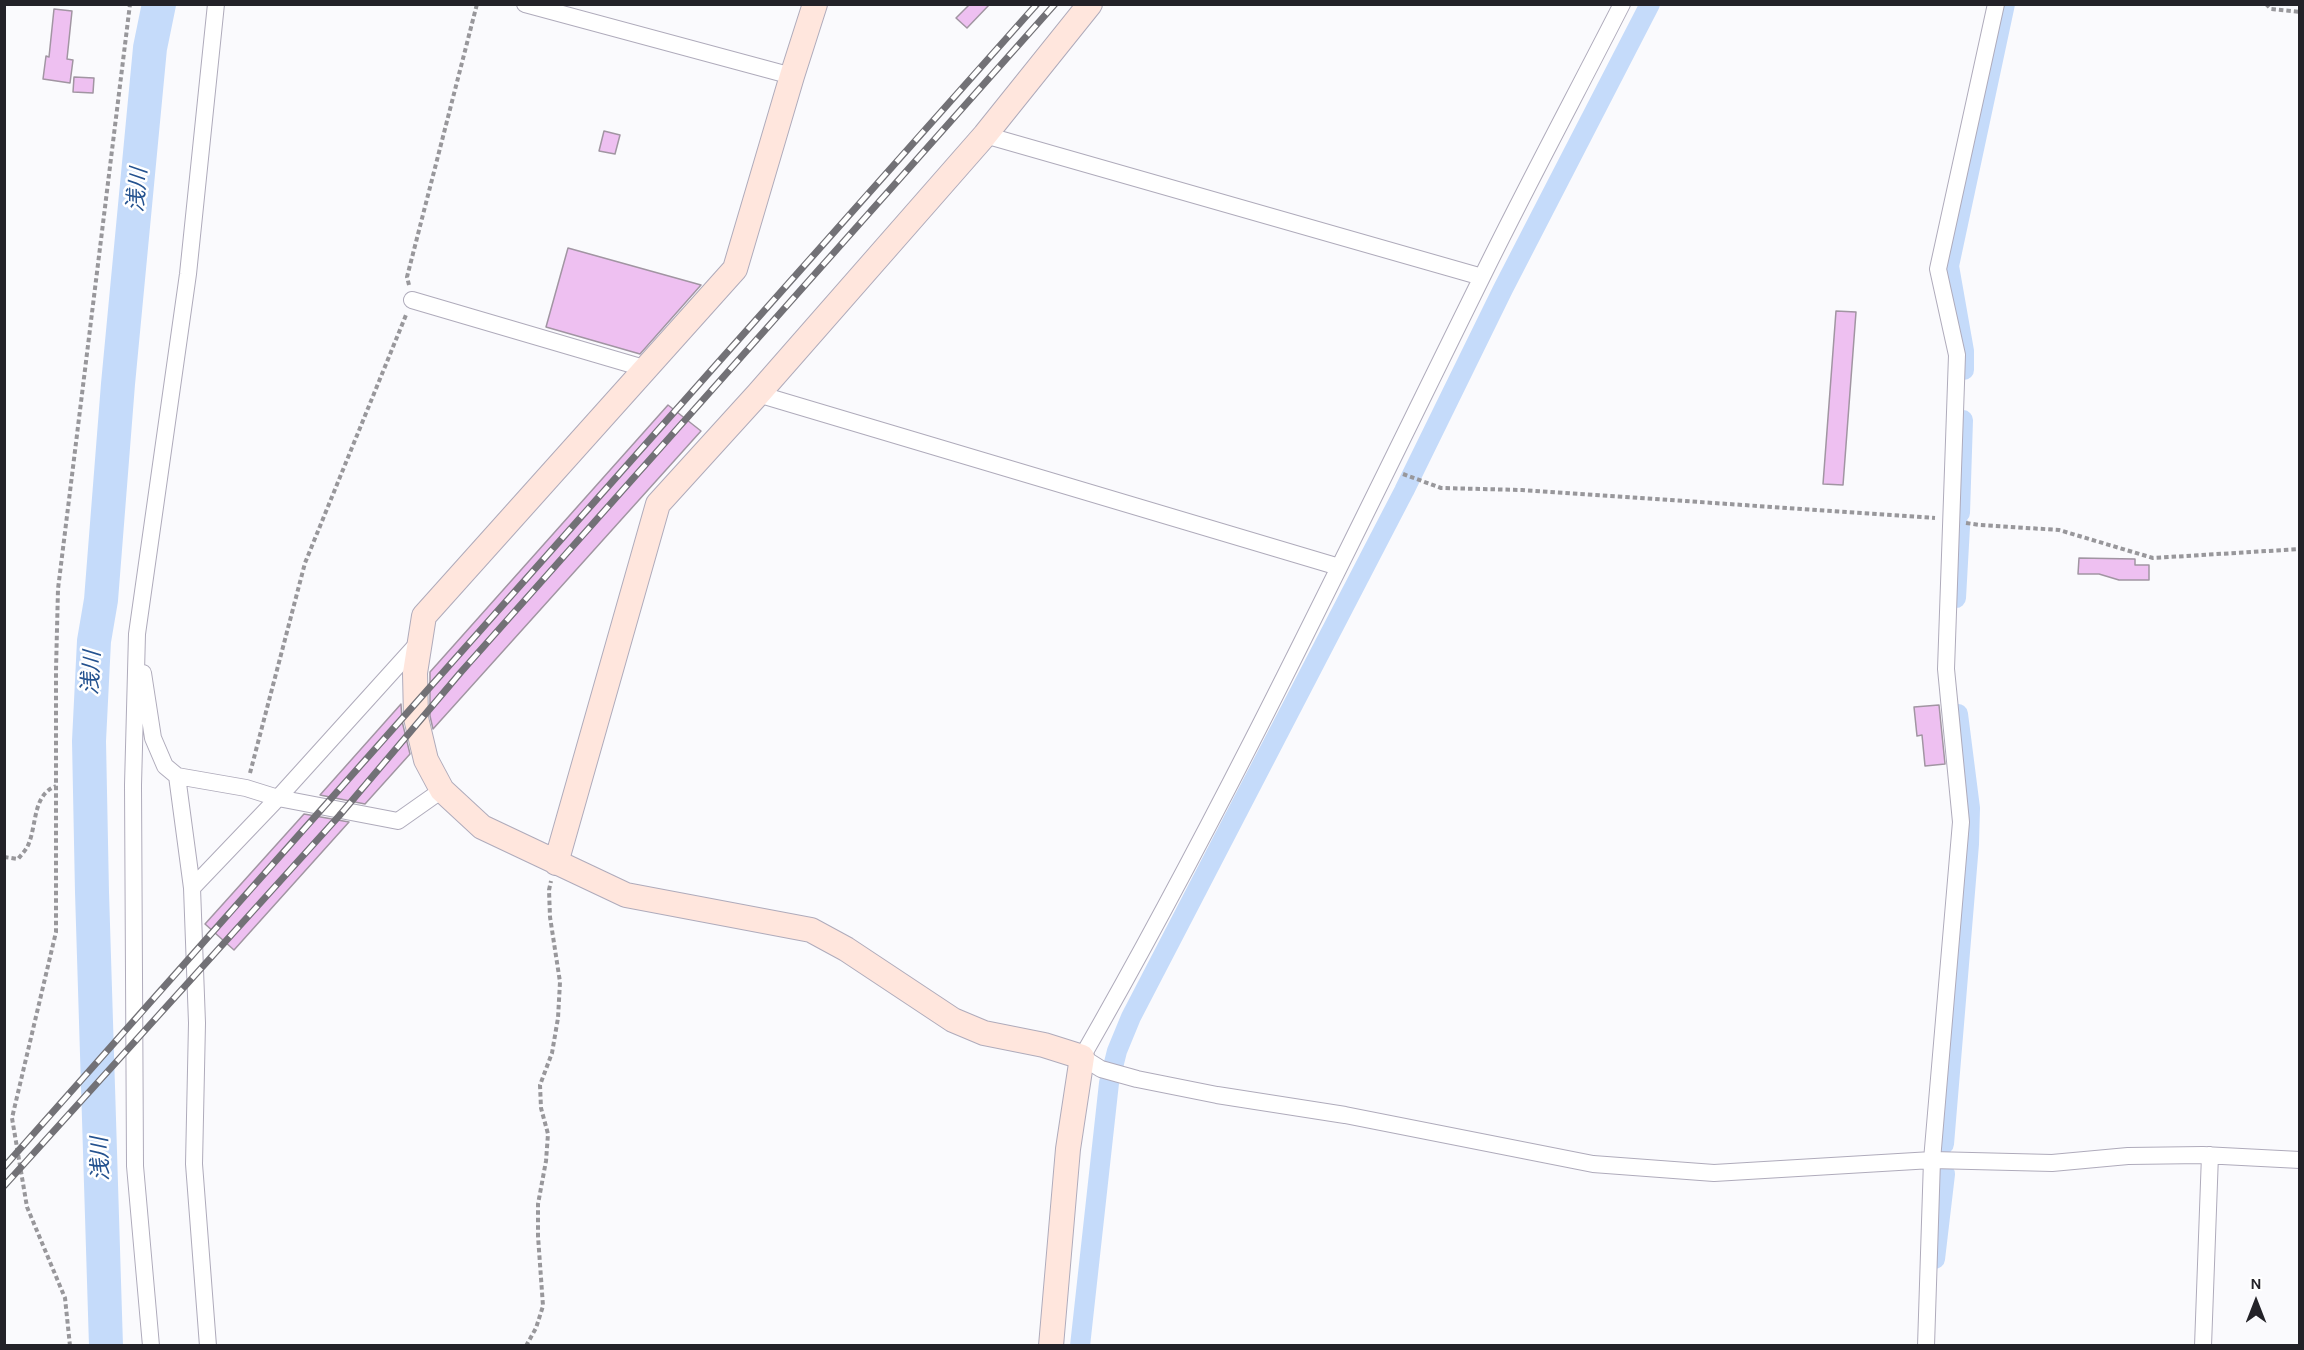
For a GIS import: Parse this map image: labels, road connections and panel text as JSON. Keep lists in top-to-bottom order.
{
  "water": ["浅川"],
  "north": "top"
}
